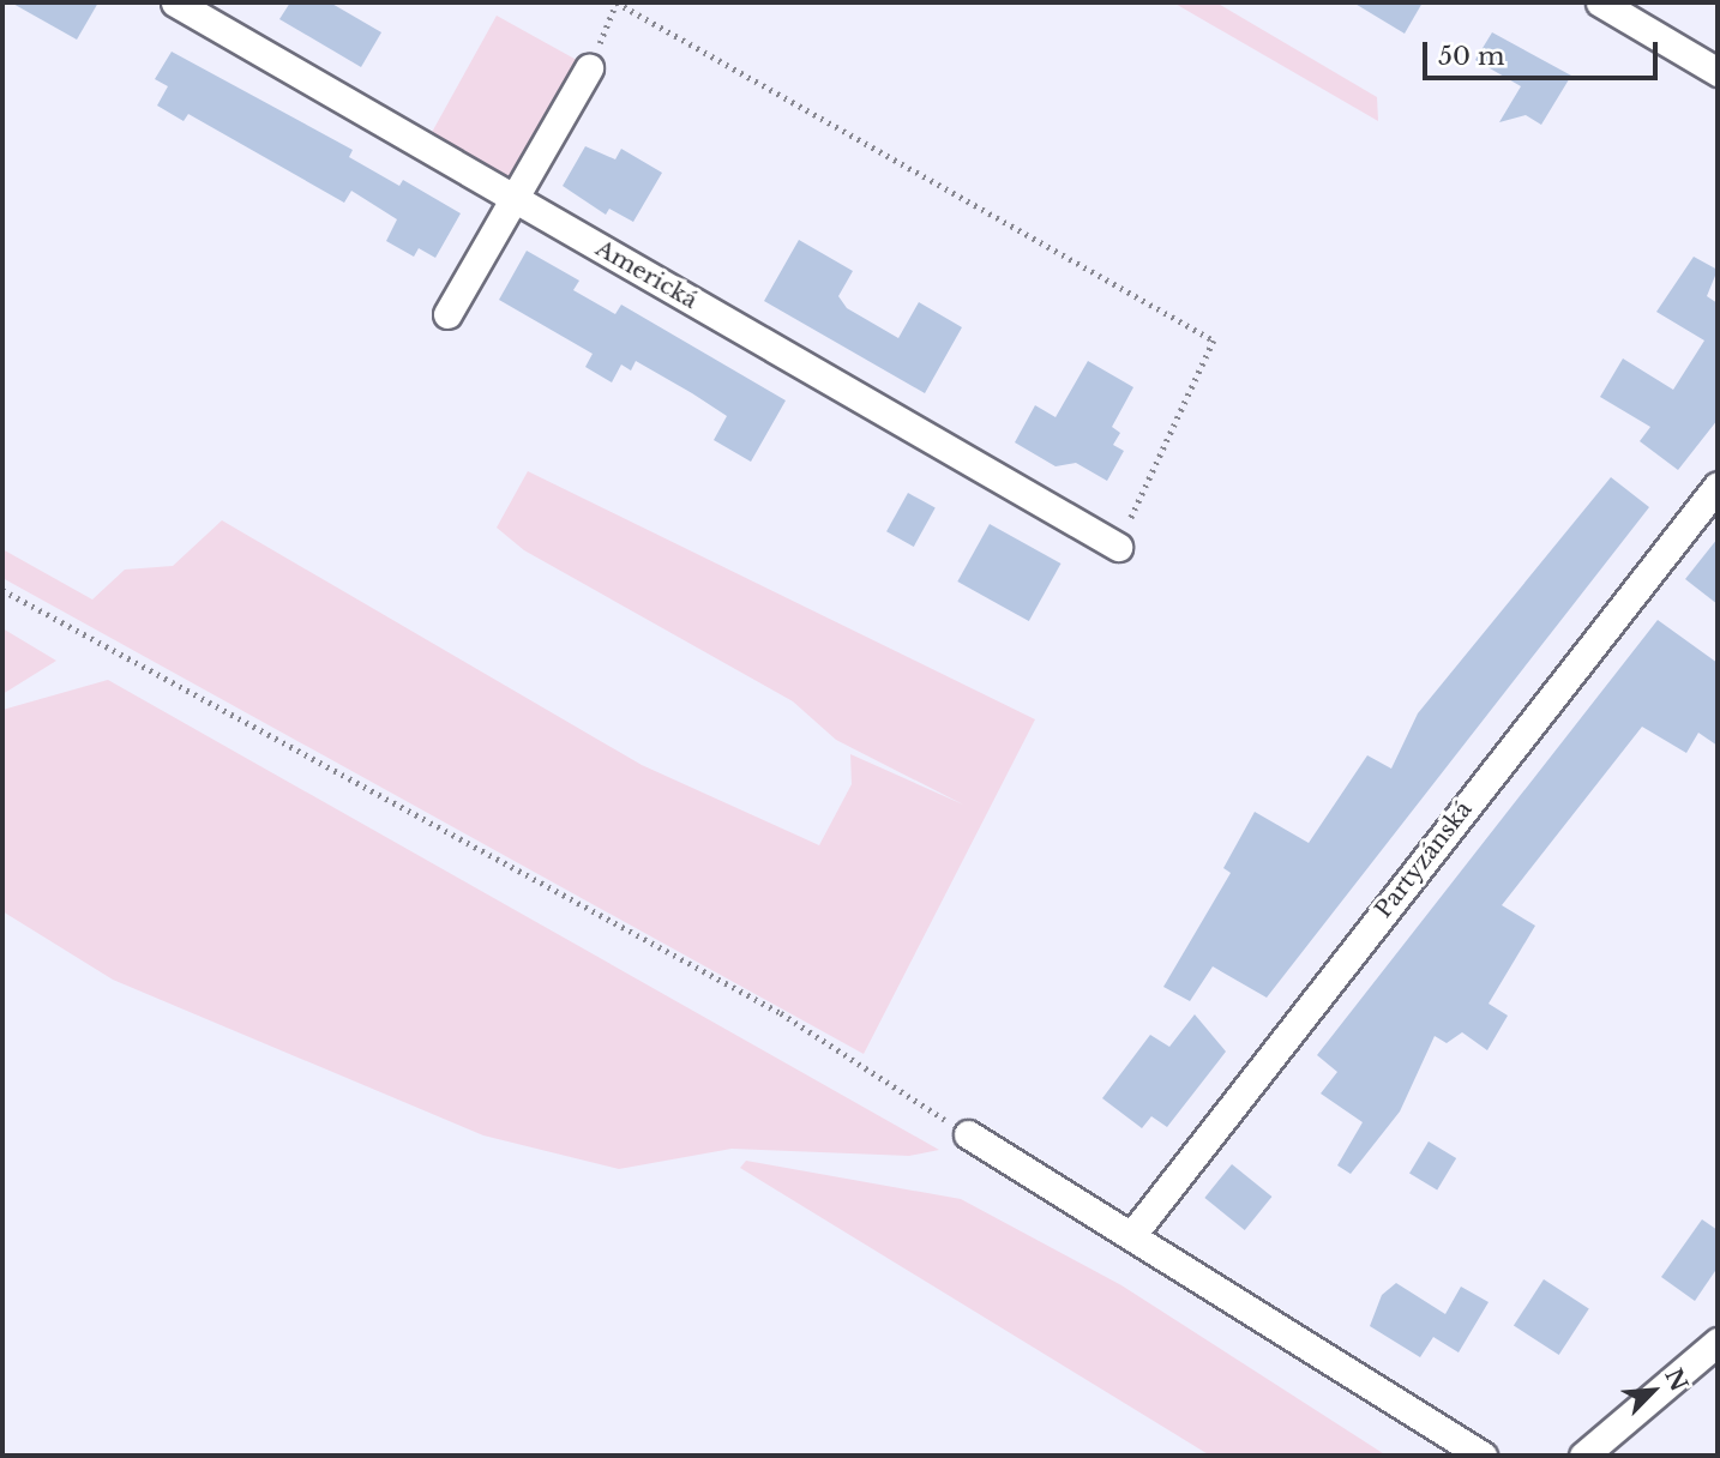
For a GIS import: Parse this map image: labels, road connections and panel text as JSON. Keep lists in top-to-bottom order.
{
  "streets": {
    "street": ["Americká", "Partyzánská"]
  },
  "scale_bar": "50 m",
  "north": "top right"
}
